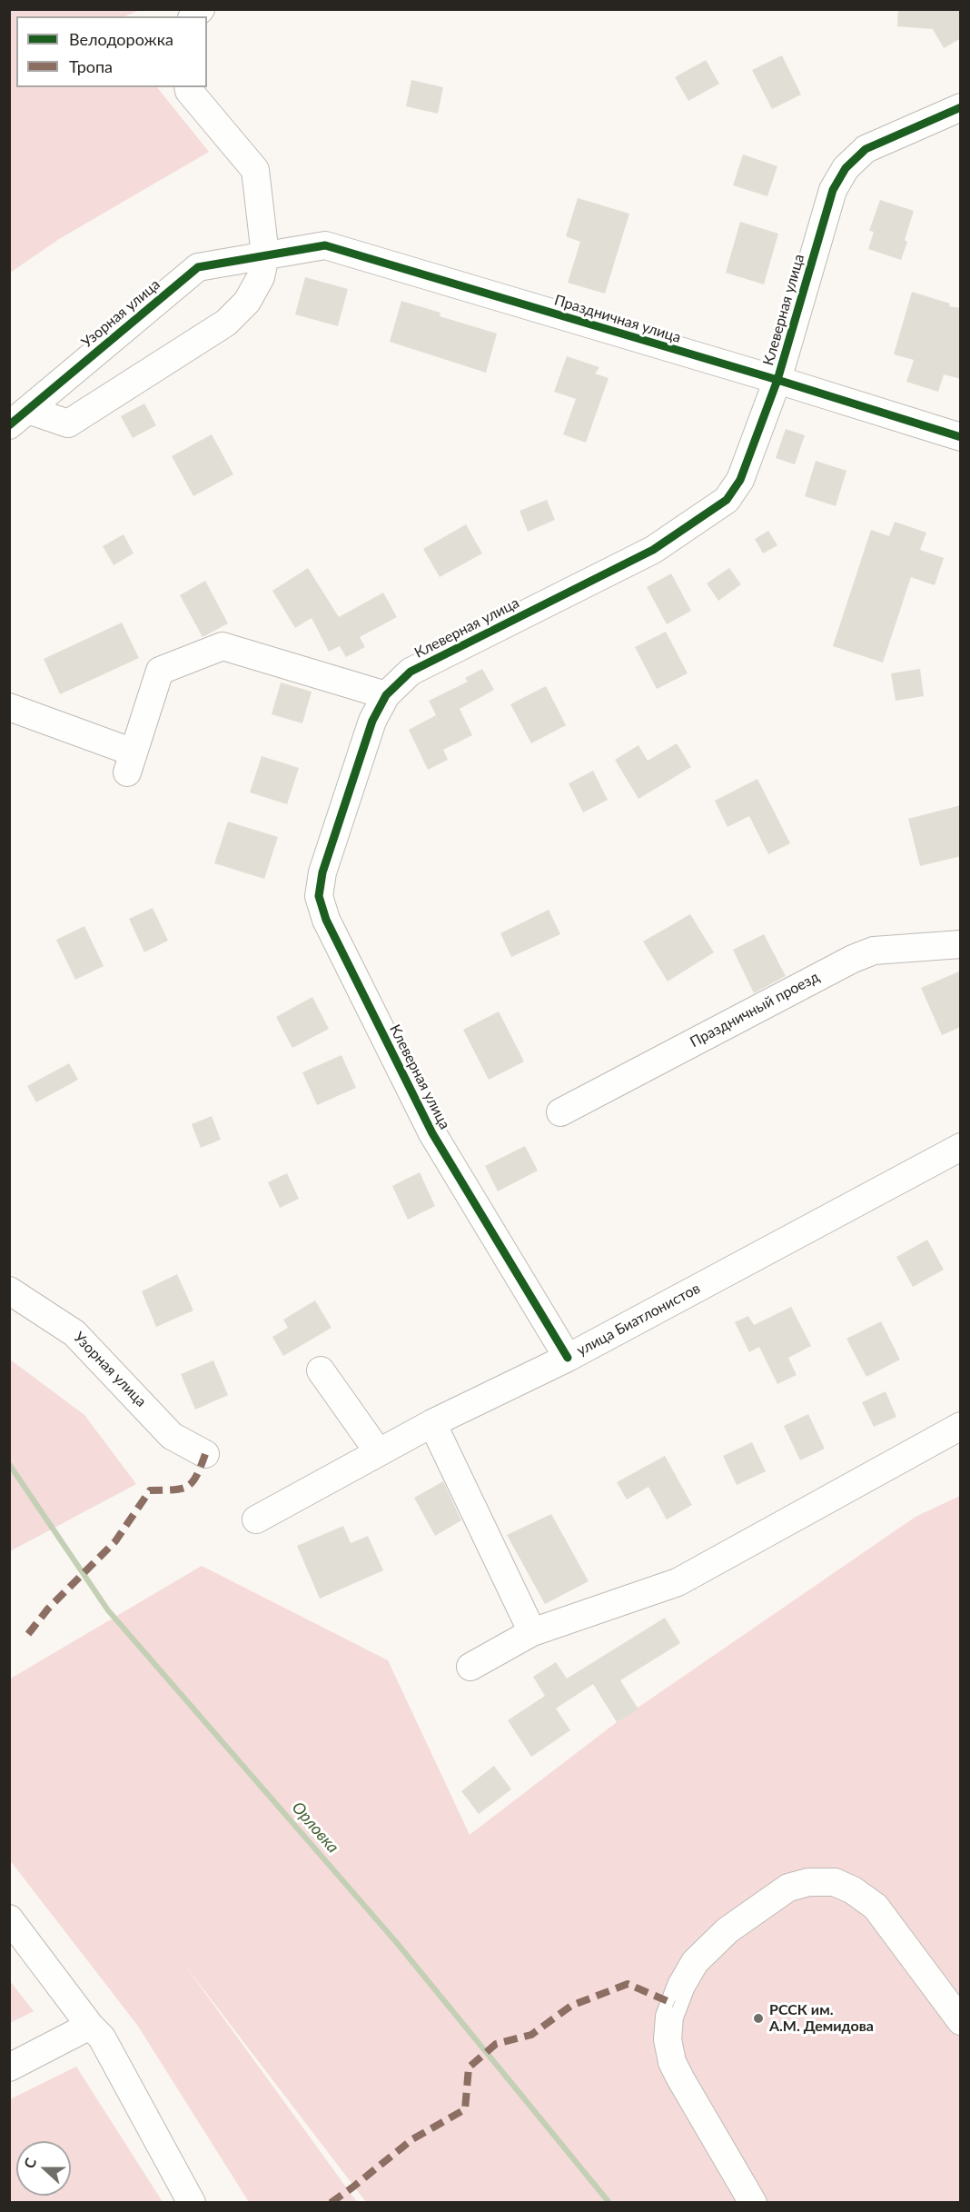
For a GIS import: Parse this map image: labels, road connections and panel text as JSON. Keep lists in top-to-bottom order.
{
  "streets": {
    "street": [
      "Клеверная улица",
      "Узорная улица",
      "Праздничная улица",
      "Праздничный проезд",
      "улица Биатлонистов"
    ]
  },
  "crossings": [
    ["Клеверная улица", "Праздничная улица"],
    ["Клеверная улица", "улица Биатлонистов"],
    ["Узорная улица", "Праздничная улица"]
  ],
  "water": ["Орловка"],
  "places": ["РССК им. А.М. Демидова"],
  "legend": ["Велодорожка", "Тропа"],
  "north": "left"
}
